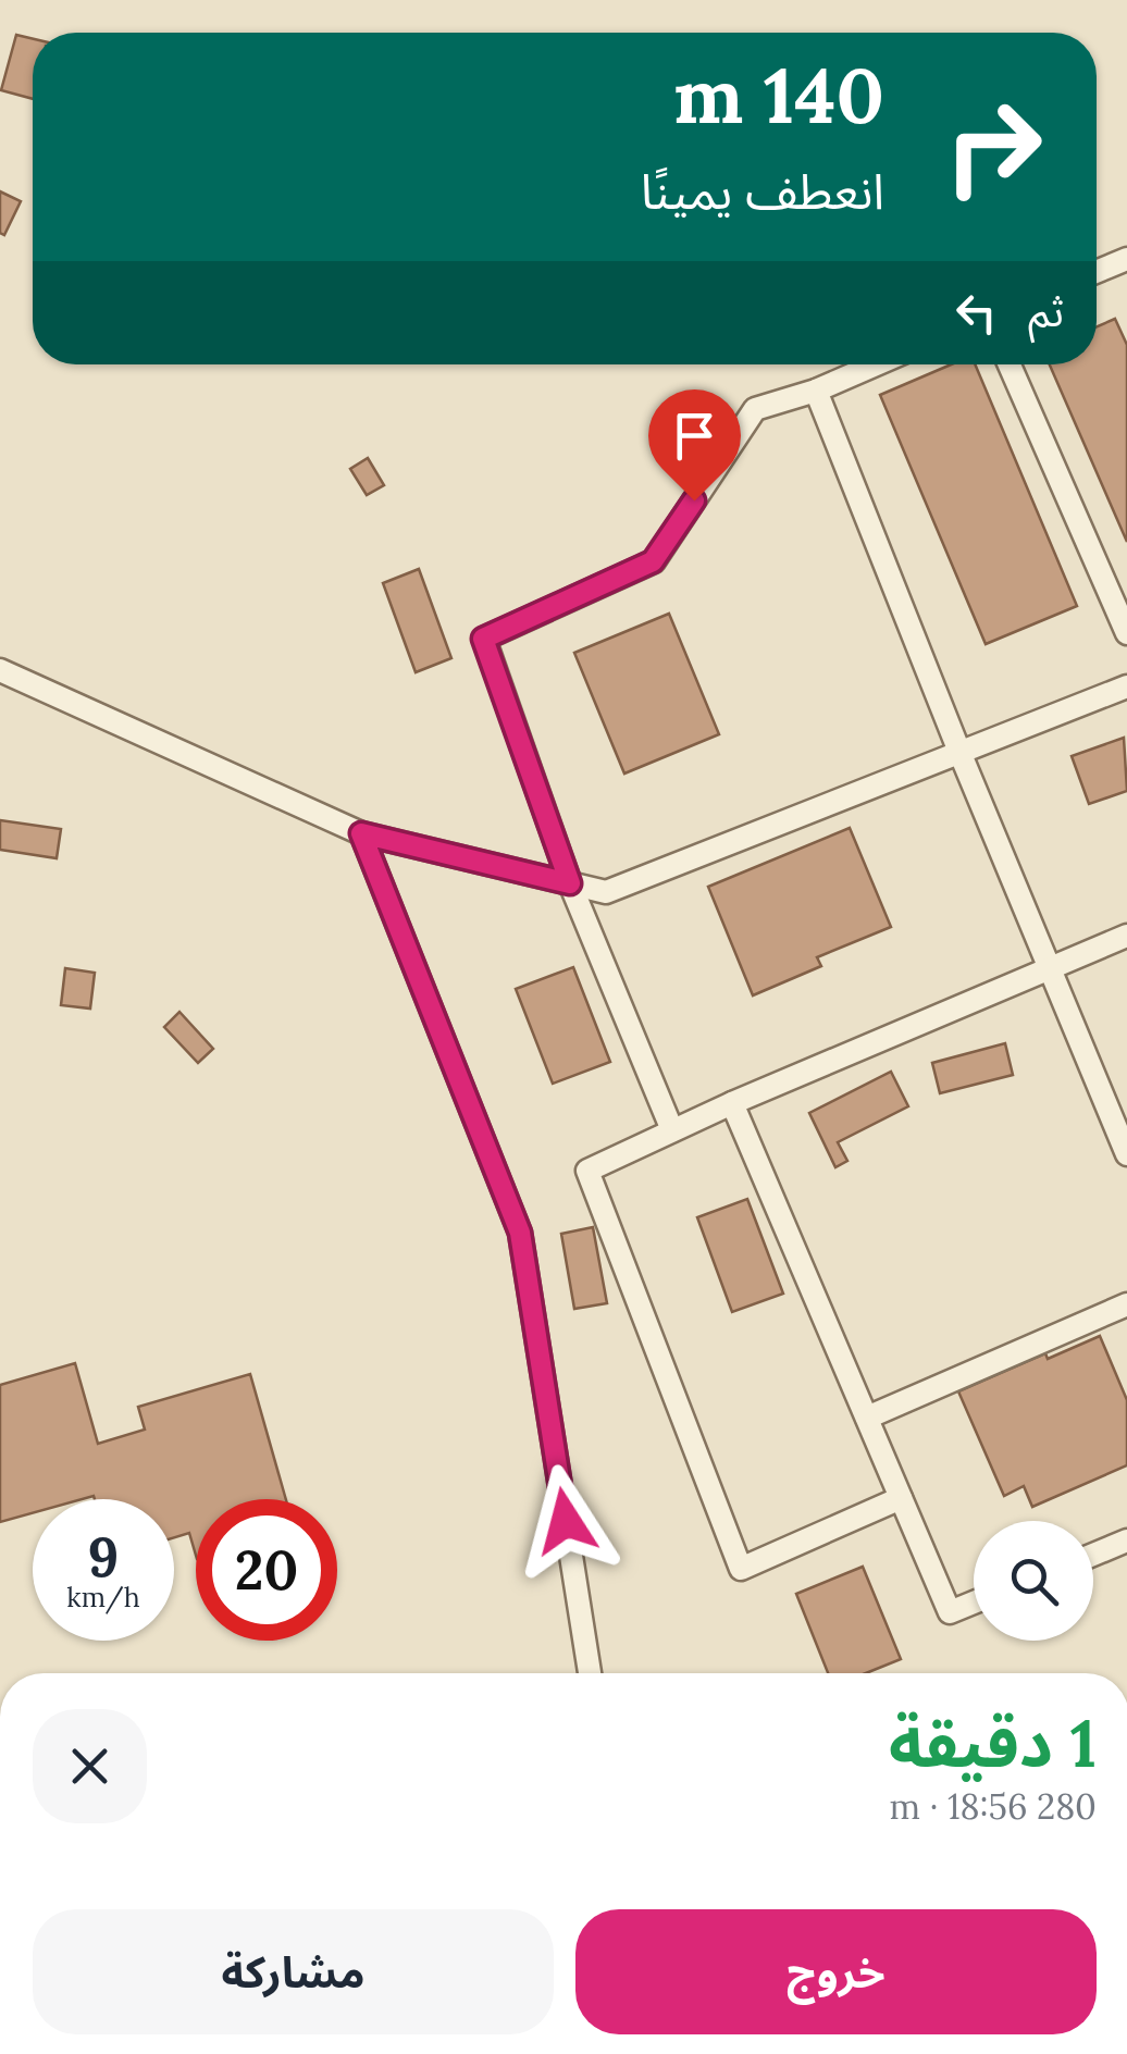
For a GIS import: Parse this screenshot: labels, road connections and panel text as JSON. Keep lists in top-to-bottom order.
{
  "page": {
    "turn": ["140 m", "انعطف يمينًا"],
    "then": "ثم",
    "speed": "9 km/h",
    "limit": "20",
    "heading": ["1 دقيقة", "280 m · 18:56"],
    "buttons": ["خروج", "مشاركة"]
  }
}
